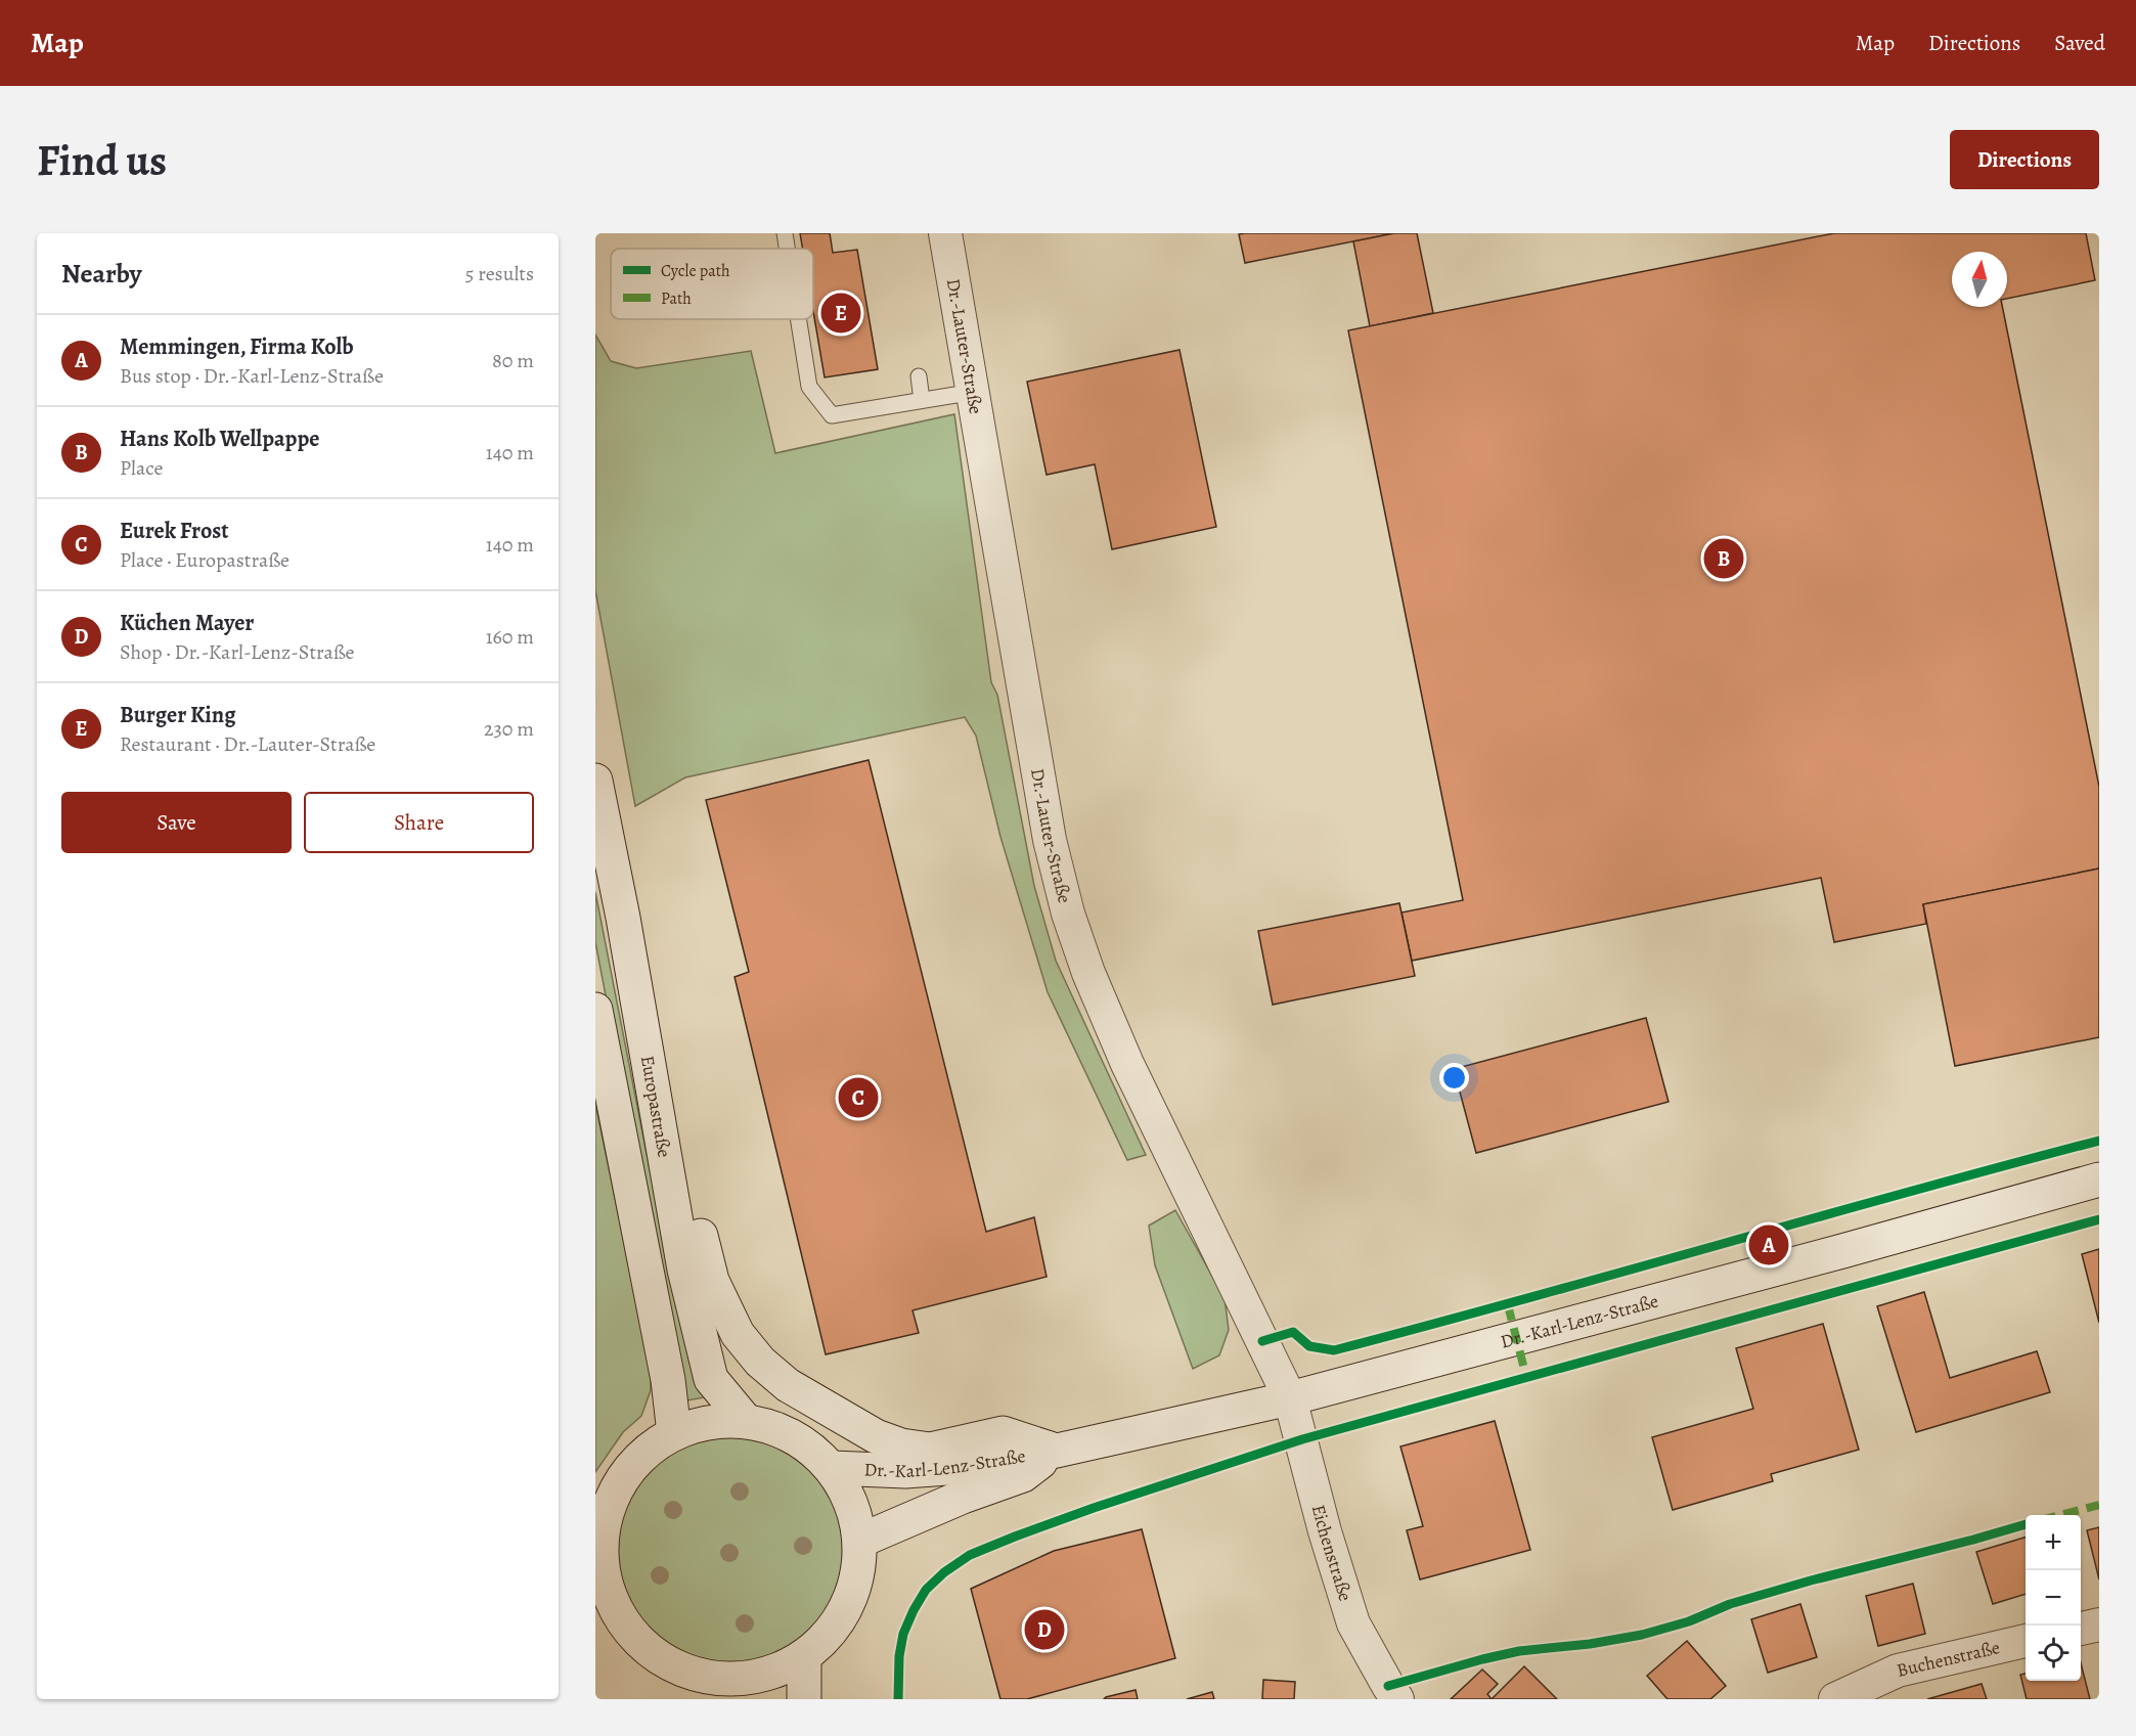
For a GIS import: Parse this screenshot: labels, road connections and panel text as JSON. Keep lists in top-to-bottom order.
{
  "streets": {
    "main road": ["Europastraße", "Dr.-Karl-Lenz-Straße"],
    "street": ["Dr.-Lauter-Straße", "Eichenstraße", "Buchenstraße"]
  },
  "crossings": [
    ["Dr.-Lauter-Straße", "Dr.-Karl-Lenz-Straße"],
    ["Dr.-Lauter-Straße", "Eichenstraße"],
    ["Dr.-Karl-Lenz-Straße", "Eichenstraße"]
  ],
  "legend": ["Cycle path", "Path"],
  "north": "top",
  "page": {
    "header": "Map",
    "nav": ["Map", "Directions", "Saved"],
    "buttons": [
      "Directions",
      ["Save", "Share"]
    ],
    "title": "Find us",
    "heading": ["Nearby", "5 results"],
    "pins": [
      "E",
      "B",
      "C",
      "A",
      "D"
    ],
    "list": [
      {
        "mark": "A",
        "name": "Memmingen, Firma Kolb",
        "note": "Bus stop · Dr.-Karl-Lenz-Straße",
        "value": "80 m"
      },
      {
        "mark": "B",
        "name": "Hans Kolb Wellpappe",
        "note": "Place",
        "value": "140 m"
      },
      {
        "mark": "C",
        "name": "Eurek Frost",
        "note": "Place · Europastraße",
        "value": "140 m"
      },
      {
        "mark": "D",
        "name": "Küchen Mayer",
        "note": "Shop · Dr.-Karl-Lenz-Straße",
        "value": "160 m"
      },
      {
        "mark": "E",
        "name": "Burger King",
        "note": "Restaurant · Dr.-Lauter-Straße",
        "value": "230 m"
      }
    ],
    "map_buttons": ["+", "−"]
  }
}
